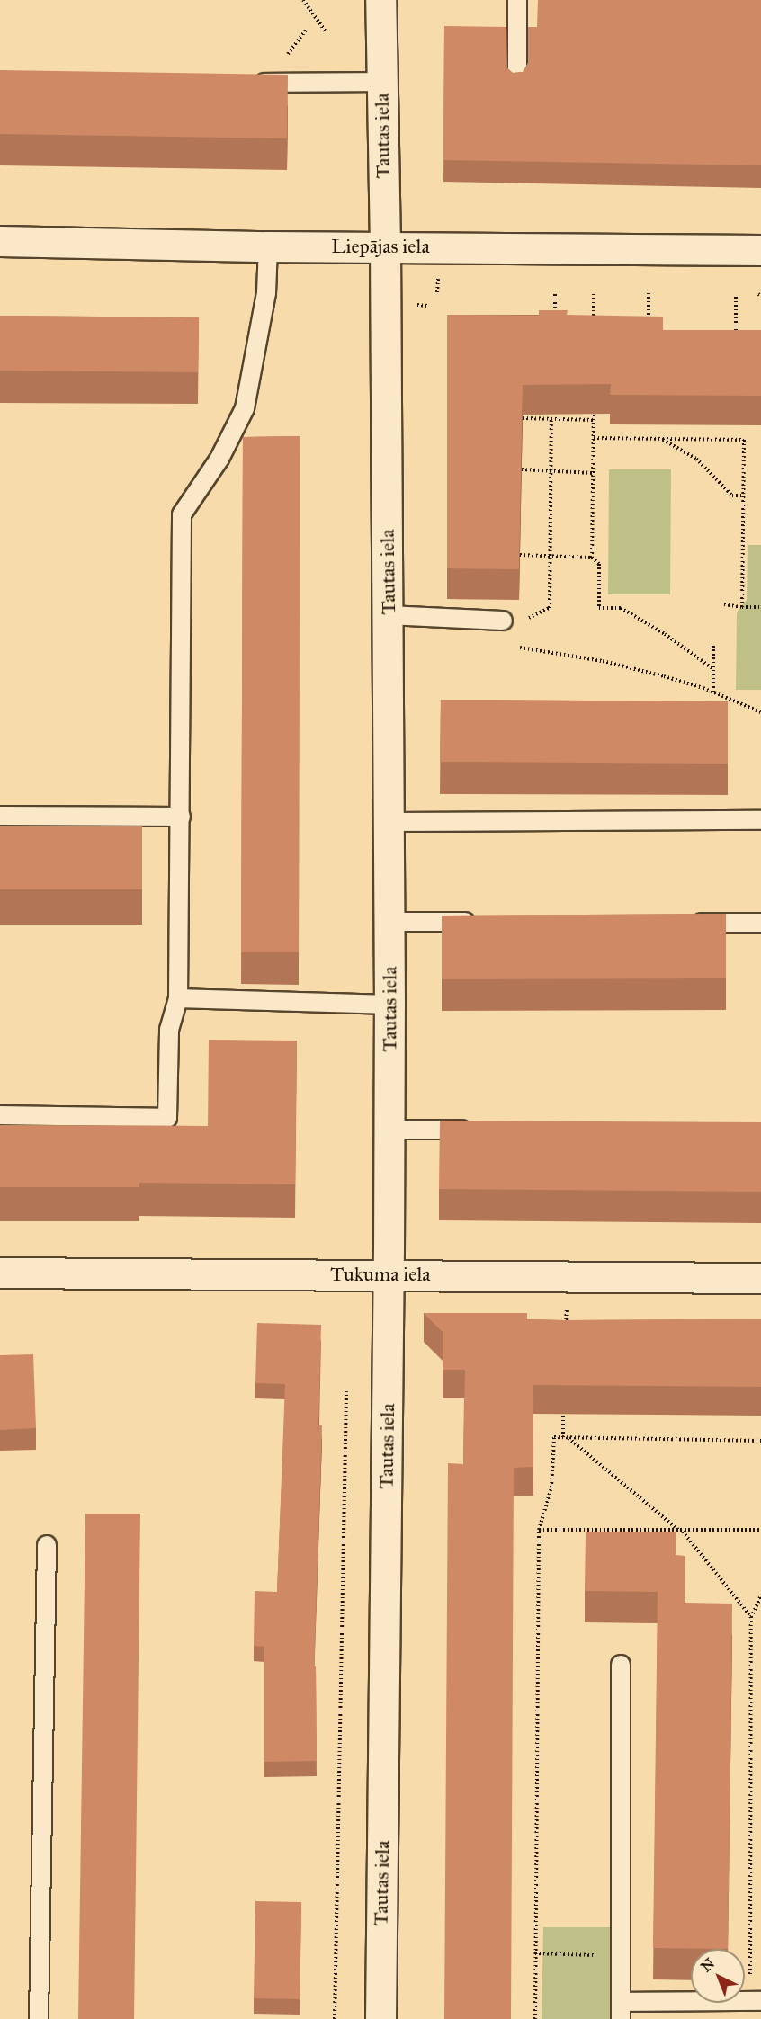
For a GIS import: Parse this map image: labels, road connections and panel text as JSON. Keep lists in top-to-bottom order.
{
  "streets": {
    "street": ["Tautas iela", "Liepājas iela", "Tukuma iela"]
  },
  "crossings": [
    ["Tautas iela", "Liepājas iela"],
    ["Tautas iela", "Tukuma iela"]
  ],
  "north": "top left"
}
